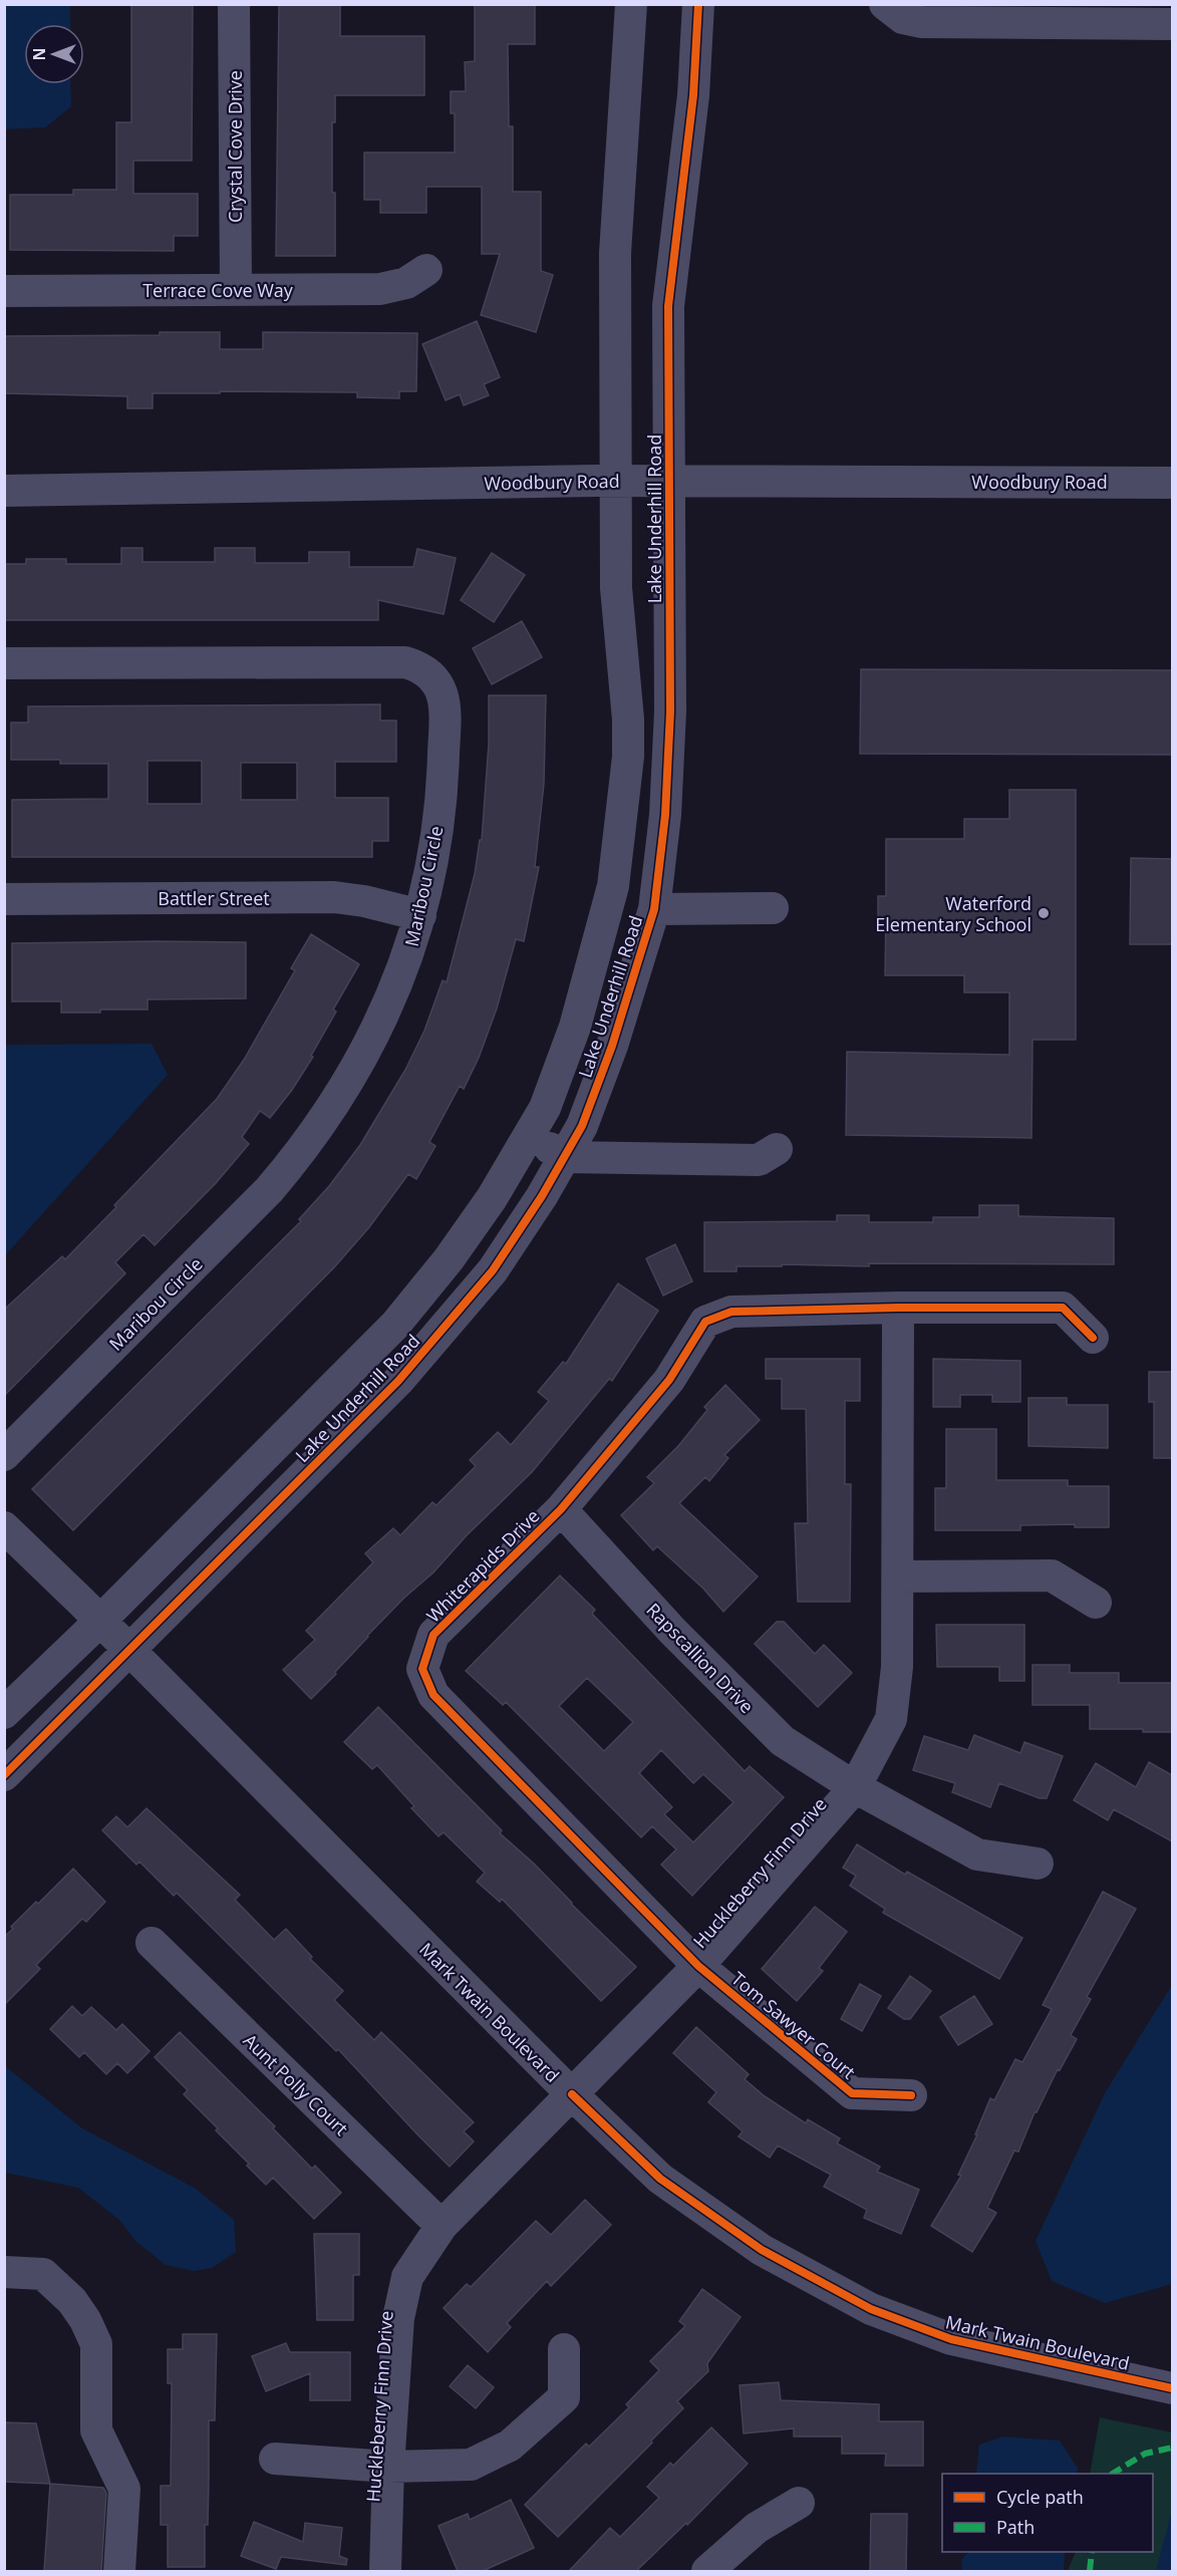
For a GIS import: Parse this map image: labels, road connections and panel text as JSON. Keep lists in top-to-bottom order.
{
  "streets": {
    "street": [
      "Crystal Cove Drive",
      "Terrace Cove Way",
      "Woodbury Road",
      "Lake Underhill Road",
      "Maribou Circle",
      "Battler Street",
      "Whiterapids Drive",
      "Rapscallion Drive",
      "Huckleberry Finn Drive",
      "Mark Twain Boulevard",
      "Tom Sawyer Court",
      "Aunt Polly Court"
    ]
  },
  "crossings": [
    ["Crystal Cove Drive", "Terrace Cove Way"],
    ["Woodbury Road", "Lake Underhill Road"],
    ["Lake Underhill Road", "Mark Twain Boulevard"],
    ["Maribou Circle", "Battler Street"],
    ["Whiterapids Drive", "Rapscallion Drive"],
    ["Whiterapids Drive", "Huckleberry Finn Drive"],
    ["Whiterapids Drive", "Tom Sawyer Court"],
    ["Rapscallion Drive", "Huckleberry Finn Drive"],
    ["Huckleberry Finn Drive", "Mark Twain Boulevard"],
    ["Huckleberry Finn Drive", "Tom Sawyer Court"],
    ["Huckleberry Finn Drive", "Aunt Polly Court"]
  ],
  "places": ["Waterford Elementary School"],
  "legend": ["Cycle path", "Path"],
  "north": "left"
}
